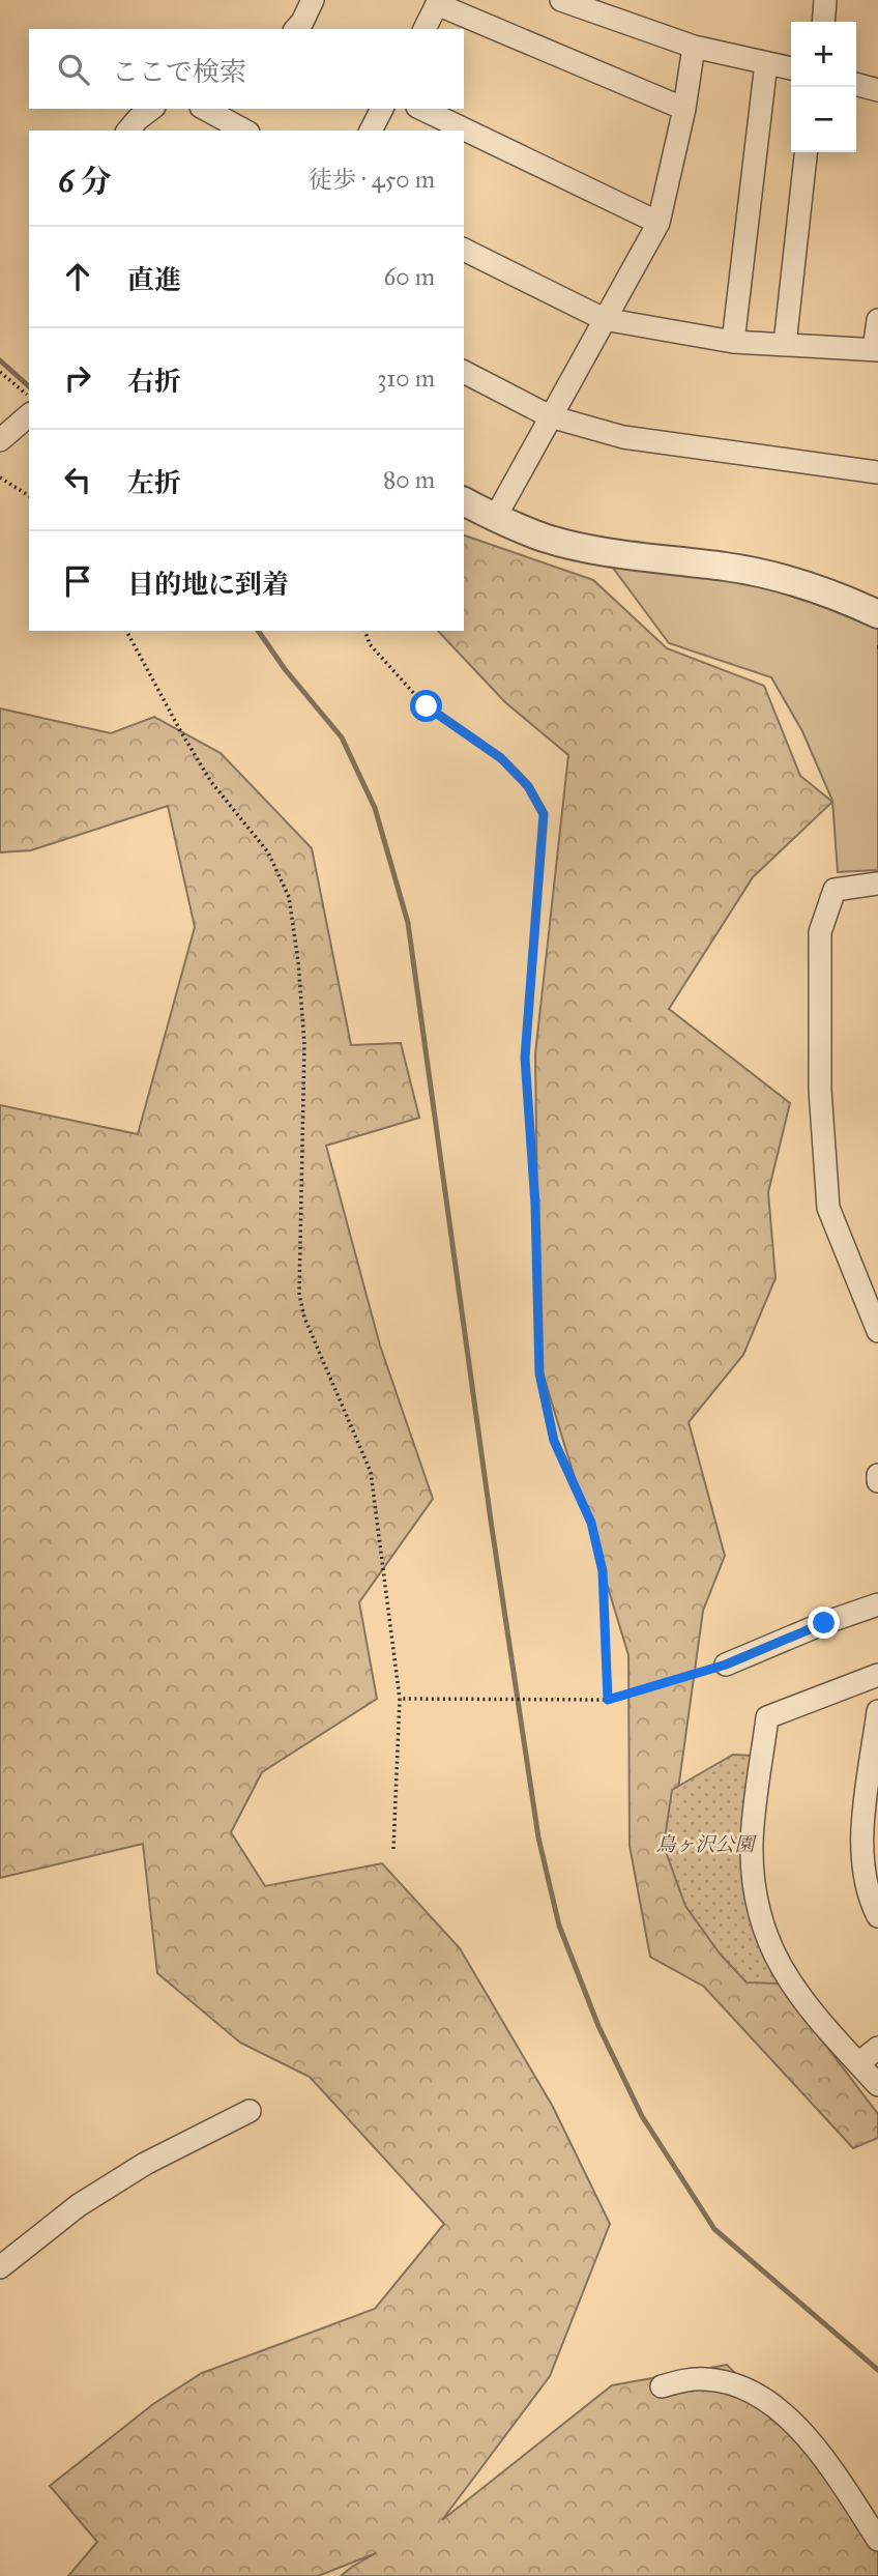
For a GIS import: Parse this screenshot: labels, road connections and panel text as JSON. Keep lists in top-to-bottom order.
{
  "parks": ["鳥ヶ沢公園"],
  "page": {
    "map_buttons": ["+", "−"],
    "search": "ここで検索",
    "heading": ["6 分", "徒歩 · 450 m"],
    "list": [
      ["直進", "60 m"],
      ["右折", "310 m"],
      ["左折", "80 m"],
      "目的地に到着"
    ]
  }
}
